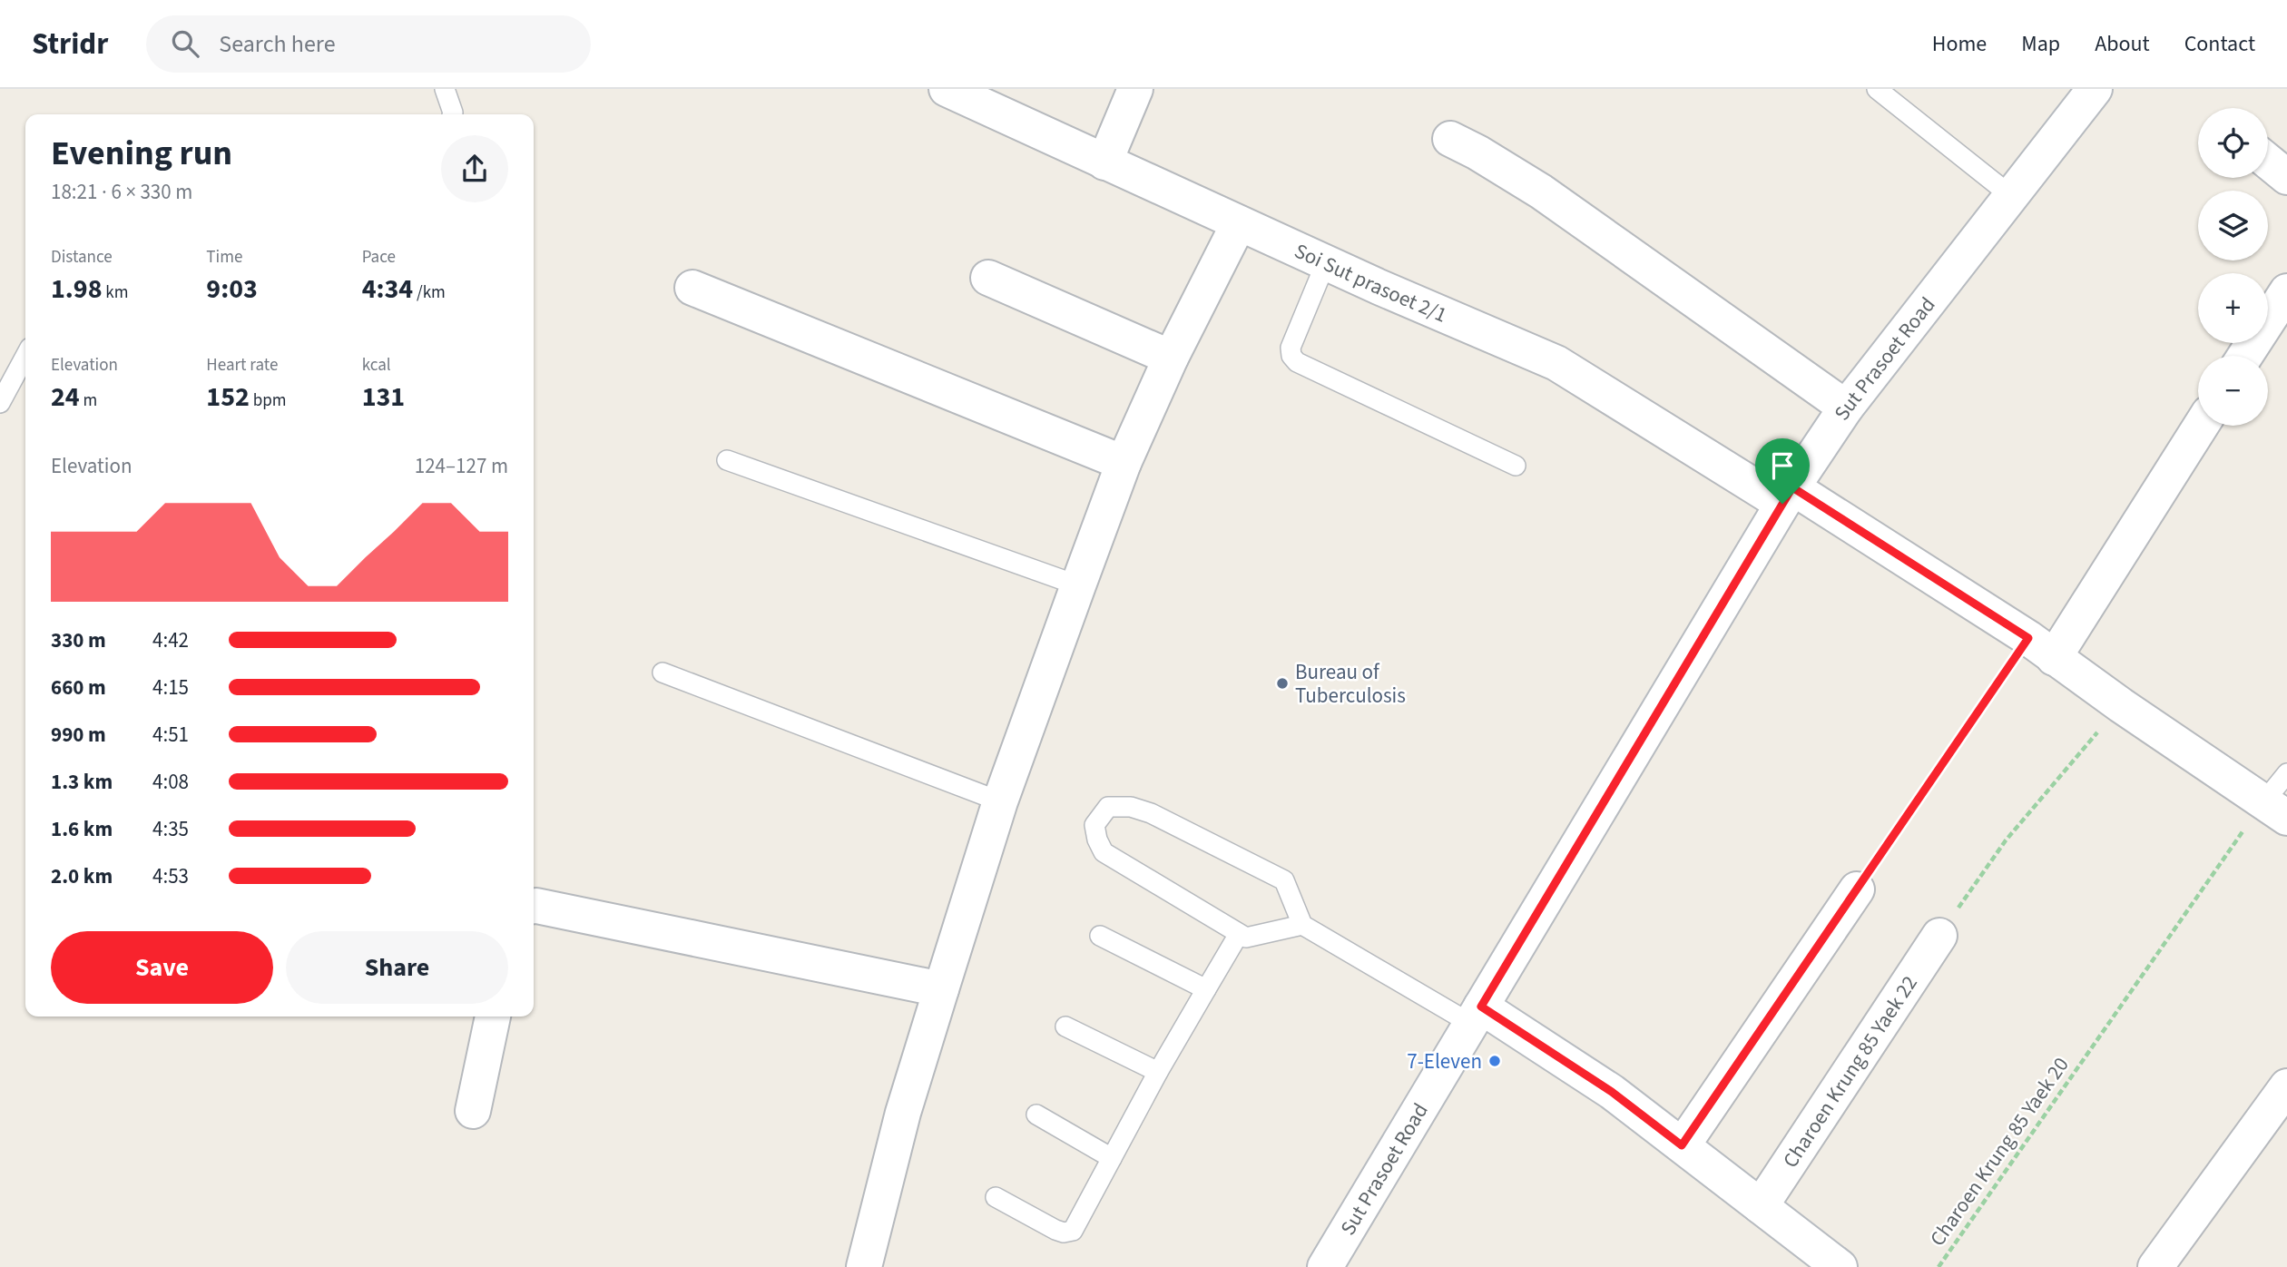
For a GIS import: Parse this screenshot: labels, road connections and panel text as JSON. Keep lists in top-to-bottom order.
{
  "streets": {
    "street": ["Soi Sut prasoet 2/1", "Sut Prasoet Road", "Charoen Krung 85 Yaek 22"],
    "path": ["Charoen Krung 85 Yaek 20"]
  },
  "crossings": [
    ["Soi Sut prasoet 2/1", "Sut Prasoet Road"],
    ["Soi Sut prasoet 2/1", "Charoen Krung 85 Yaek 20"]
  ],
  "places": ["Bureau of Tuberculosis", "7-Eleven"],
  "page": {
    "header": "Stridr",
    "search": "Search here",
    "nav": [
      "Home",
      "Map",
      "About",
      "Contact"
    ],
    "map_buttons": ["+", "−"],
    "heading": ["Evening run", "18:21 · 6 × 330 m"],
    "stats": [
      ["Distance", "1.98 km"],
      ["Time", "9:03"],
      ["Pace", "4:34 /km"],
      ["Elevation", "24 m"],
      ["Heart rate", "152 bpm"],
      ["kcal", "131"]
    ],
    "chart": ["Elevation", "124–127 m"],
    "list": [
      {
        "name": "330 m",
        "note": "4:42"
      },
      {
        "name": "660 m",
        "note": "4:15"
      },
      {
        "name": "990 m",
        "note": "4:51"
      },
      {
        "name": "1.3 km",
        "note": "4:08"
      },
      {
        "name": "1.6 km",
        "note": "4:35"
      },
      {
        "name": "2.0 km",
        "note": "4:53"
      }
    ],
    "buttons": ["Save", "Share"]
  }
}
